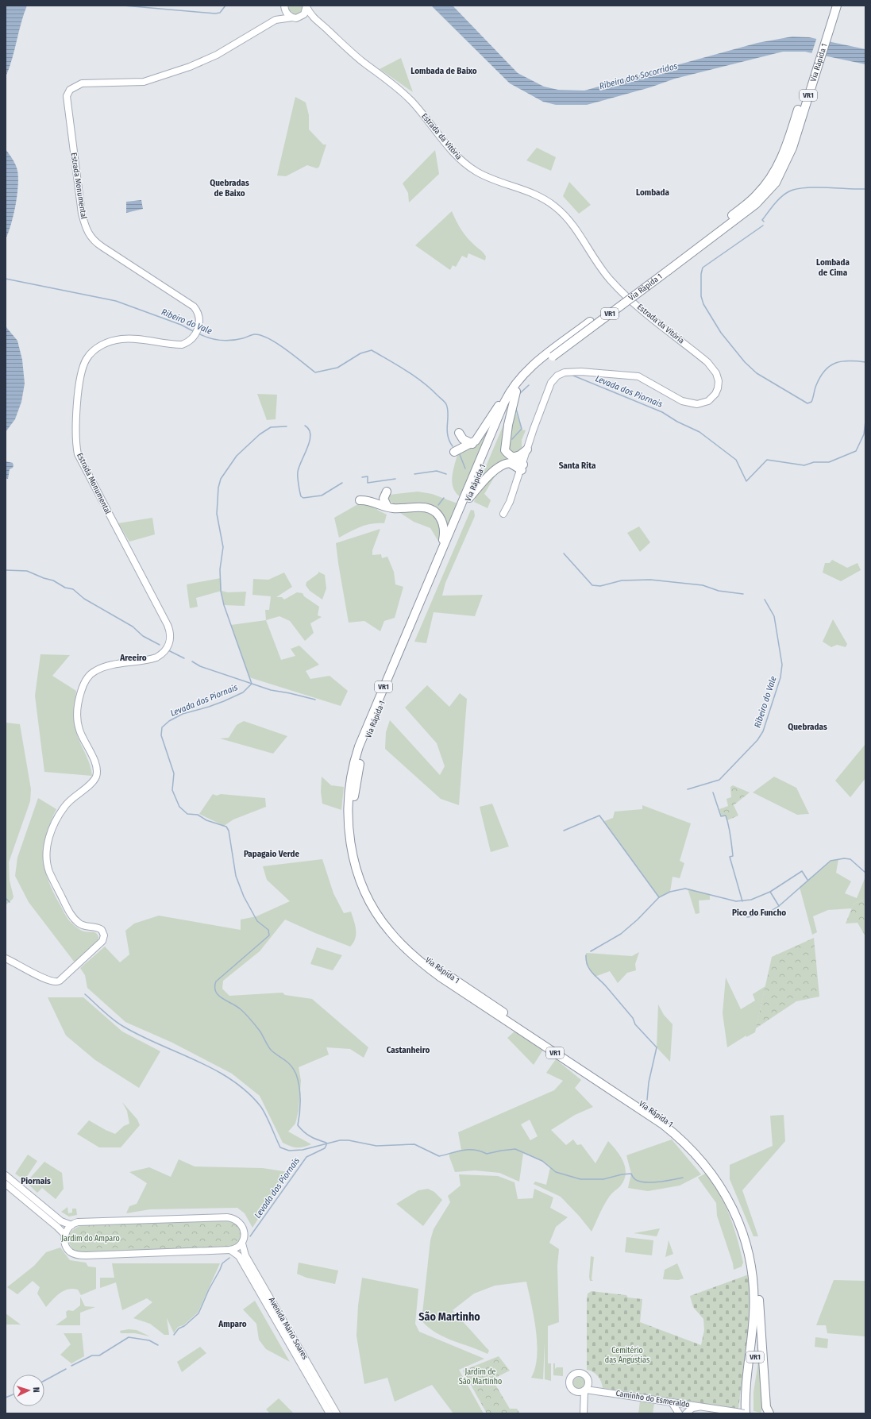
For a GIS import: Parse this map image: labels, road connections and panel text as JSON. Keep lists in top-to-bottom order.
{
  "streets": {
    "highway": ["Via Rápida 1", "VR1"],
    "main road": [
      "Estrada da Vitória",
      "Estrada Monumental",
      "Avenida Mário Soares",
      "Caminho do Esmeraldo"
    ]
  },
  "crossings": [
    ["Via Rápida 1", "Caminho do Esmeraldo"]
  ],
  "districts": [
    "Lombada de Baixo",
    "Quebradas de Baixo",
    "Lombada",
    "Lombada de Cima",
    "Santa Rita",
    "Areeiro",
    "Quebradas",
    "Papagaio Verde",
    "Pico do Funcho",
    "Castanheiro",
    "Piornais",
    "São Martinho",
    "Amparo"
  ],
  "water": ["Ribeira dos Socorridos", "Ribeiro do Vale", "Levada dos Piornais"],
  "parks": ["Jardim do Amparo", "Cemitério das Angústias", "Jardim de São Martinho"],
  "north": "right"
}
